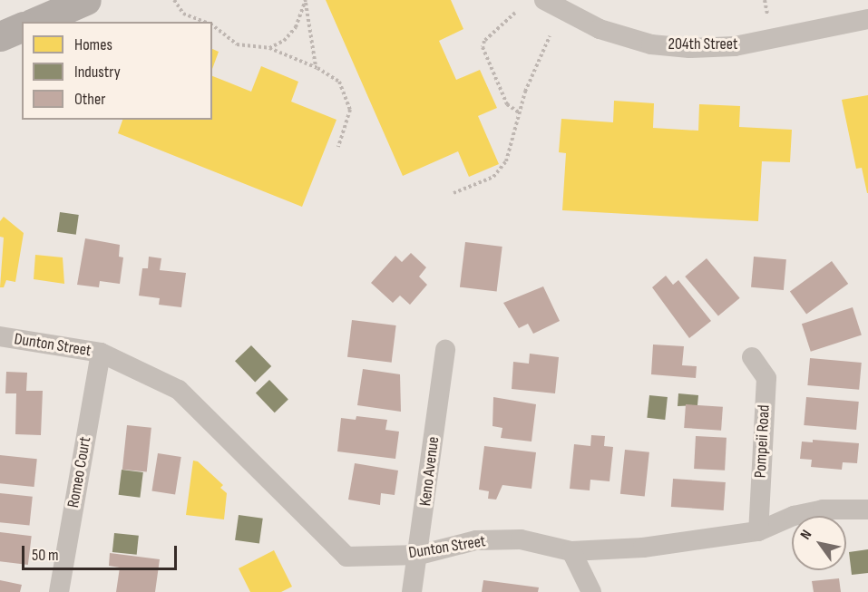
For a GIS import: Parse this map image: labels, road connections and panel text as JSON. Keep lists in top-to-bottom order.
{
  "streets": {
    "street": [
      "204th Street",
      "Dunton Street",
      "Pompeii Road",
      "Keno Avenue",
      "Romeo Court"
    ]
  },
  "crossings": [
    ["Dunton Street", "Pompeii Road"],
    ["Dunton Street", "Keno Avenue"],
    ["Dunton Street", "Romeo Court"]
  ],
  "legend": ["Homes", "Industry", "Other"],
  "scale_bar": "50 m",
  "north": "top left"
}
